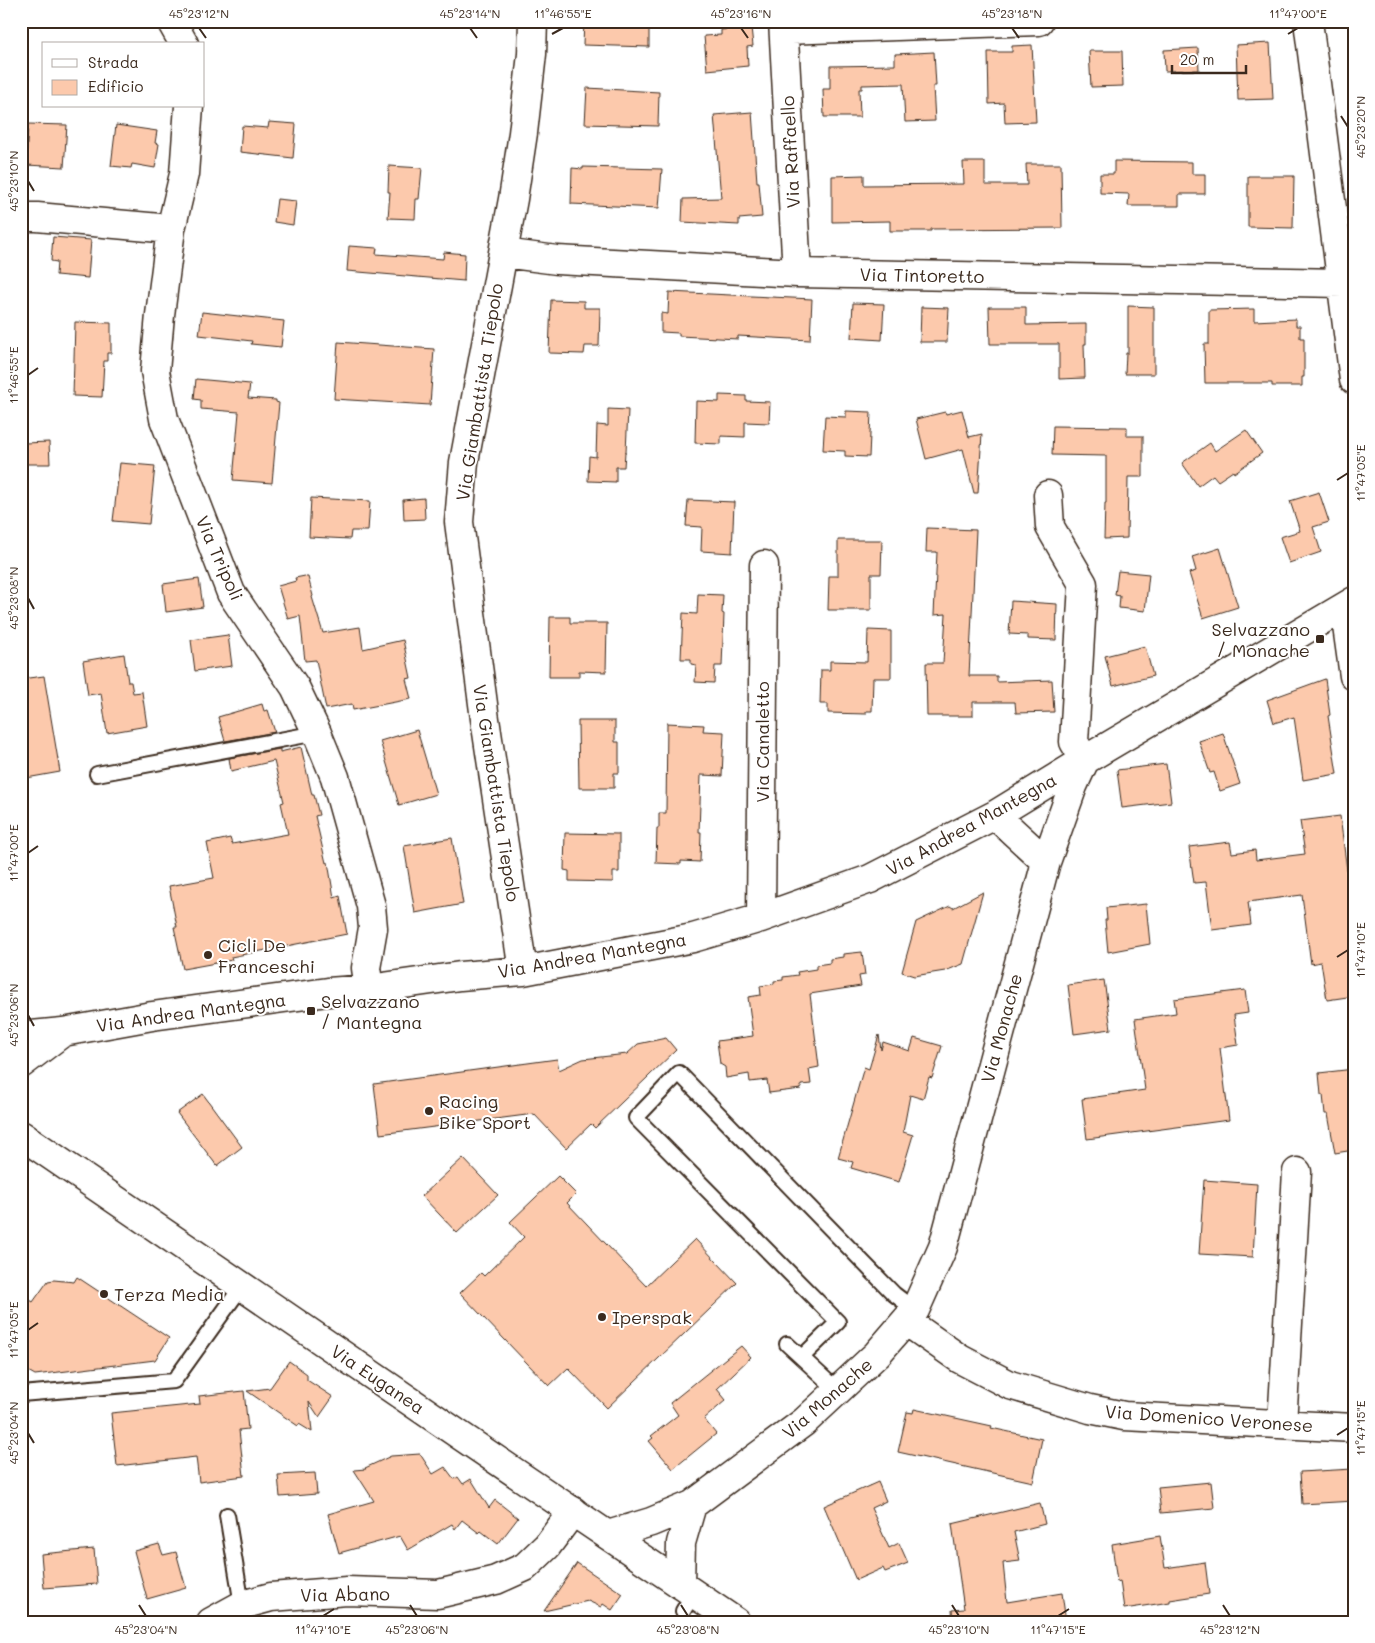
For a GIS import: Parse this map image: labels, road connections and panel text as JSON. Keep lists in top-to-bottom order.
{
  "streets": {
    "street": [
      "Via Raffaello",
      "Via Tintoretto",
      "Via Giambattista Tiepolo",
      "Via Tripoli",
      "Via Canaletto",
      "Via Andrea Mantegna",
      "Via Monache",
      "Via Euganea",
      "Via Domenico Veronese",
      "Via Abano"
    ]
  },
  "crossings": [
    ["Via Raffaello", "Via Tintoretto"],
    ["Via Tintoretto", "Via Giambattista Tiepolo"],
    ["Via Giambattista Tiepolo", "Via Andrea Mantegna"],
    ["Via Tripoli", "Via Andrea Mantegna"],
    ["Via Canaletto", "Via Andrea Mantegna"],
    ["Via Andrea Mantegna", "Via Monache"],
    ["Via Monache", "Via Euganea"],
    ["Via Monache", "Via Domenico Veronese"],
    ["Via Euganea", "Via Abano"]
  ],
  "places": {
    "transit": ["Selvazzano / Monache", "Selvazzano / Mantegna"],
    "other": [
      "Cicli De Franceschi",
      "Racing Bike Sport",
      "Terza Media",
      "Iperspak"
    ]
  },
  "legend": ["Strada", "Edificio"],
  "scale_bar": "20 m",
  "coordinates": [
    "45°23'12\"N",
    "45°23'14\"N",
    "11°46'55\"E",
    "45°23'16\"N",
    "45°23'18\"N",
    "11°47'00\"E",
    "45°23'20\"N",
    "45°23'10\"N",
    "11°47'05\"E",
    "45°23'08\"N",
    "11°47'10\"E",
    "45°23'06\"N",
    "11°47'15\"E",
    "45°23'04\"N"
  ]
}
